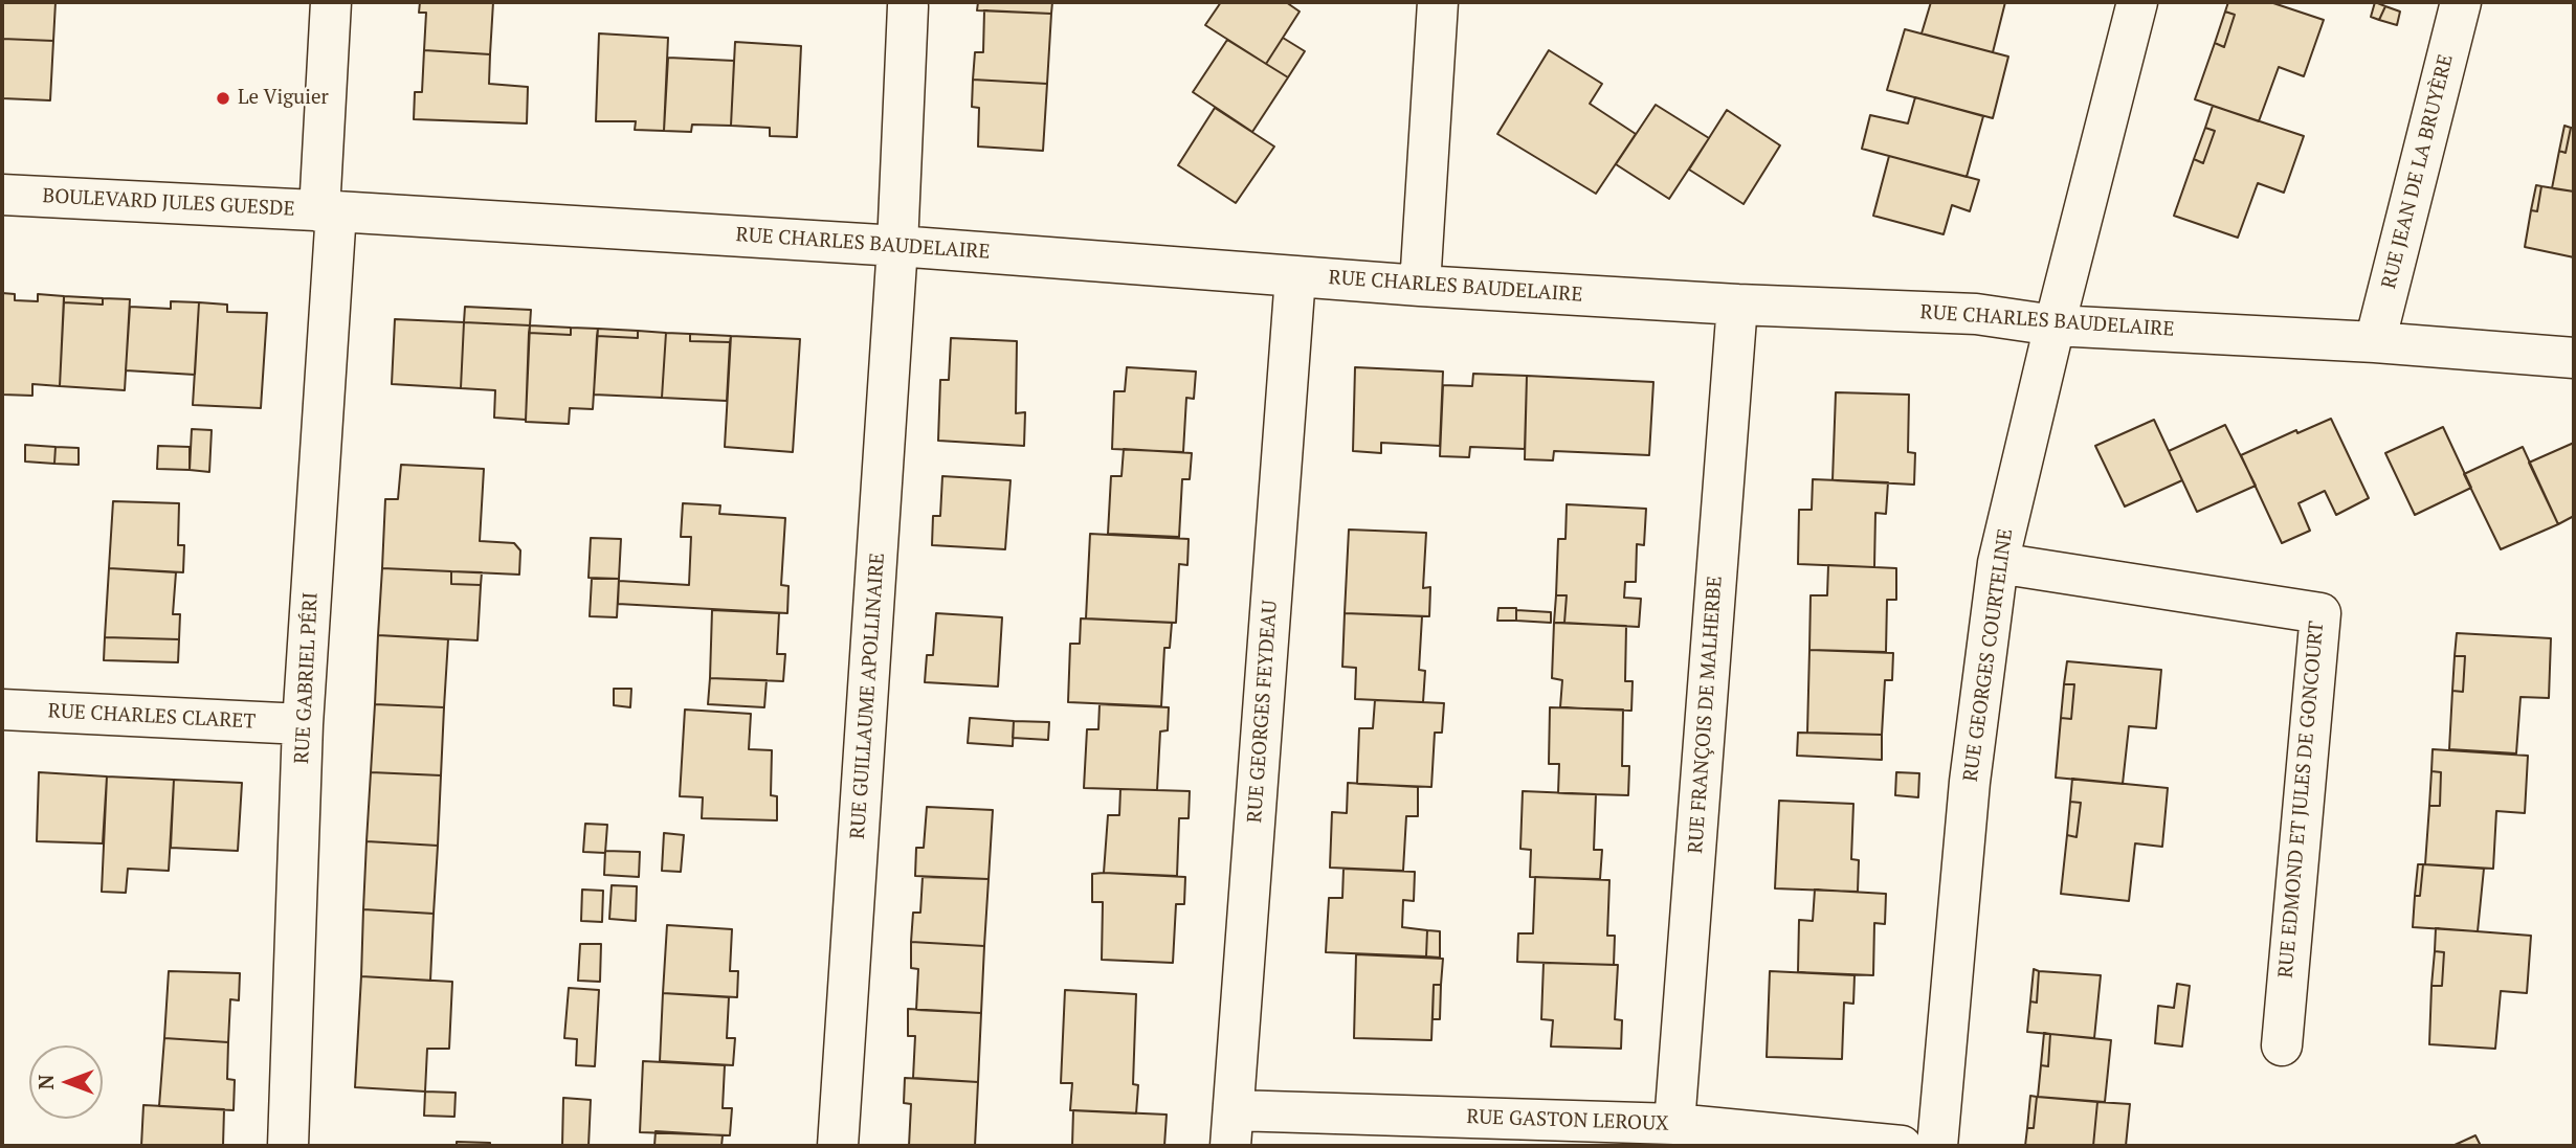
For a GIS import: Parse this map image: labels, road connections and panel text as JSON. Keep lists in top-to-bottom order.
{
  "streets": {
    "street": [
      "RUE JEAN DE LA BRUYÈRE",
      "BOULEVARD JULES GUESDE",
      "RUE CHARLES BAUDELAIRE",
      "RUE GEORGES COURTELINE",
      "RUE GABRIEL PÉRI",
      "RUE GUILLAUME APOLLINAIRE",
      "RUE GEORGES FEYDEAU",
      "RUE FRANÇOIS DE MALHERBE",
      "RUE CHARLES CLARET",
      "RUE EDMOND ET JULES DE GONCOURT",
      "RUE GASTON LEROUX"
    ]
  },
  "crossings": [
    ["RUE JEAN DE LA BRUYÈRE", "RUE CHARLES BAUDELAIRE"],
    ["BOULEVARD JULES GUESDE", "RUE CHARLES BAUDELAIRE"],
    ["BOULEVARD JULES GUESDE", "RUE GABRIEL PÉRI"],
    ["RUE CHARLES BAUDELAIRE", "RUE GEORGES COURTELINE"],
    ["RUE CHARLES BAUDELAIRE", "RUE GABRIEL PÉRI"],
    ["RUE CHARLES BAUDELAIRE", "RUE GUILLAUME APOLLINAIRE"],
    ["RUE CHARLES BAUDELAIRE", "RUE GEORGES FEYDEAU"],
    ["RUE CHARLES BAUDELAIRE", "RUE FRANÇOIS DE MALHERBE"],
    ["RUE GEORGES COURTELINE", "RUE EDMOND ET JULES DE GONCOURT"],
    ["RUE GABRIEL PÉRI", "RUE CHARLES CLARET"],
    ["RUE GEORGES FEYDEAU", "RUE GASTON LEROUX"],
    ["RUE FRANÇOIS DE MALHERBE", "RUE GASTON LEROUX"]
  ],
  "places": ["Le Viguier"],
  "north": "left"
}
